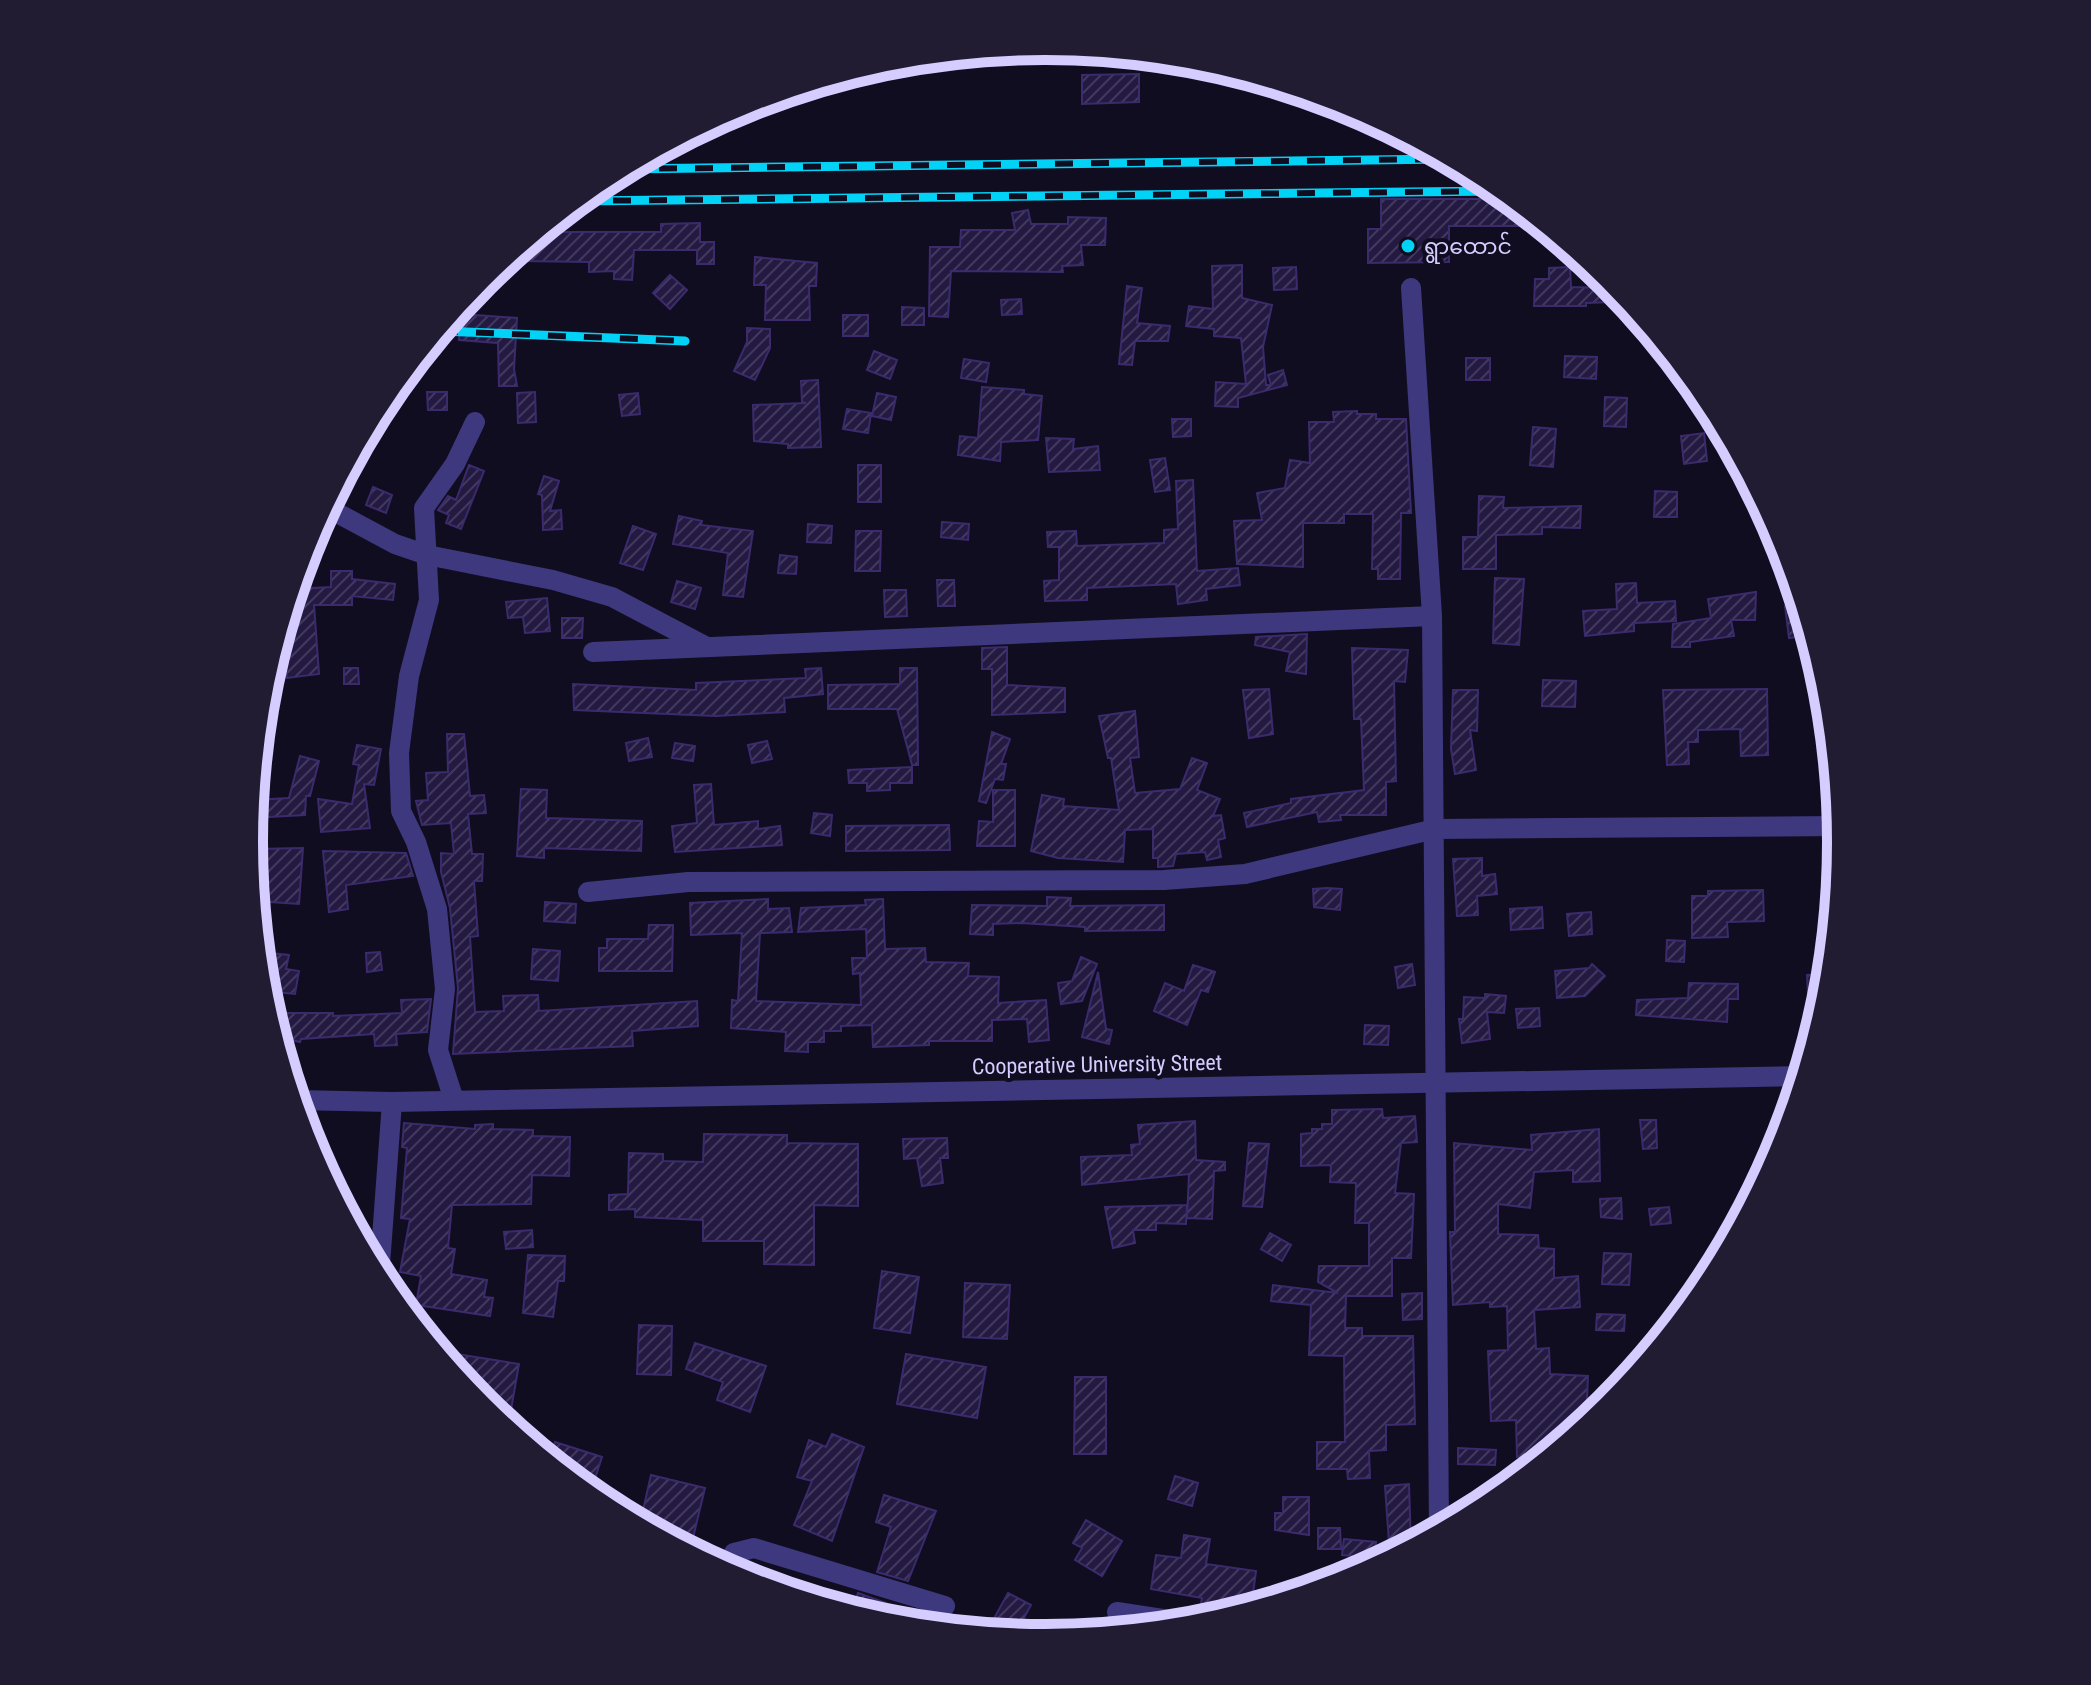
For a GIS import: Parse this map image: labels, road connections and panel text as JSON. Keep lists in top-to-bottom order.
{
  "streets": {
    "street": ["Cooperative University Street"]
  },
  "places": ["ရွာထောင်"]
}
